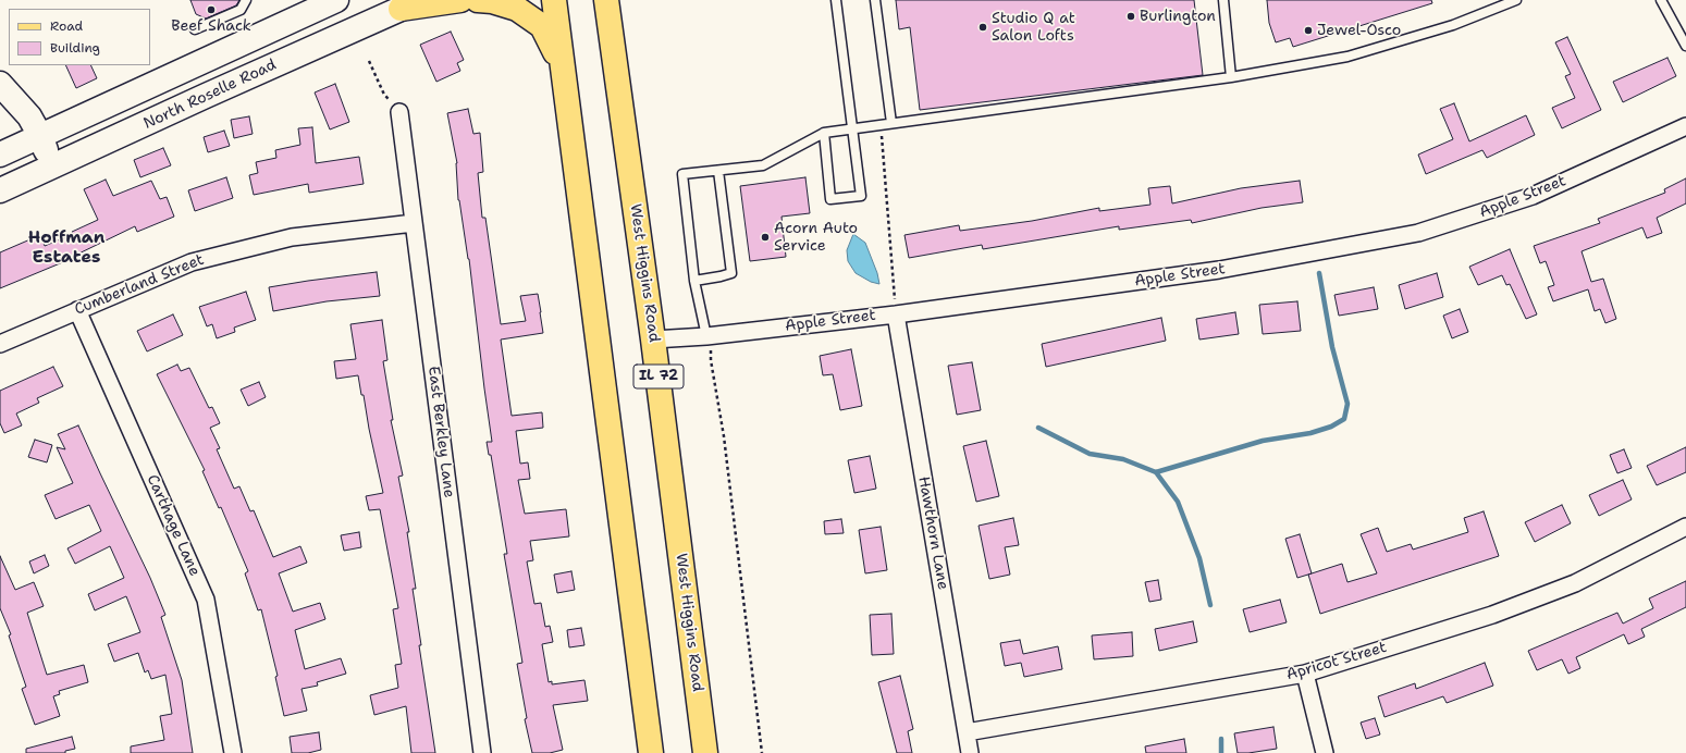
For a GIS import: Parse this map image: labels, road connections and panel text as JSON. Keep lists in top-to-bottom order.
{
  "streets": {
    "main road": ["North Roselle Road", "West Higgins Road", "IL 72"],
    "street": [
      "Apple Street",
      "Cumberland Street",
      "East Berkley Lane",
      "Carthage Lane",
      "Hawthorn Lane",
      "Apricot Street"
    ]
  },
  "crossings": [
    ["Apple Street", "West Higgins Road"],
    ["Apple Street", "Hawthorn Lane"],
    ["Cumberland Street", "East Berkley Lane"],
    ["Cumberland Street", "Carthage Lane"],
    ["Hawthorn Lane", "Apricot Street"]
  ],
  "districts": ["Hoffman Estates"],
  "places": [
    "Beef Shack",
    "Burlington",
    "Studio Q at Salon Lofts",
    "Jewel-Osco",
    "Acorn Auto Service"
  ],
  "legend": ["Road", "Building"]
}
